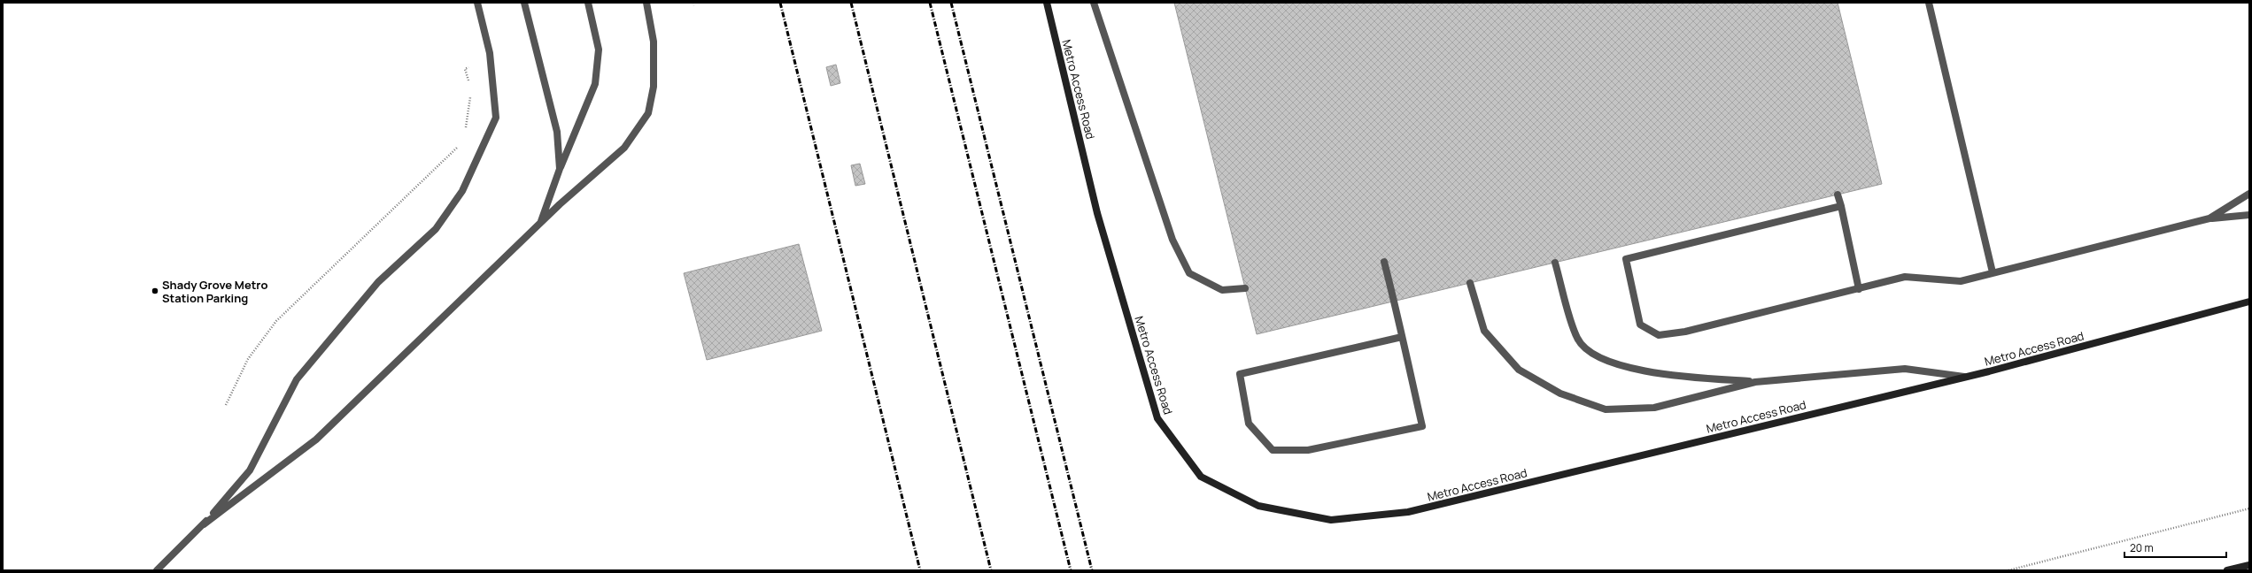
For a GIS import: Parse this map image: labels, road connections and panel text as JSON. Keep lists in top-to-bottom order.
{
  "streets": {
    "main road": ["Metro Access Road"]
  },
  "places": ["Shady Grove Metro Station Parking"],
  "scale_bar": "20 m"
}
